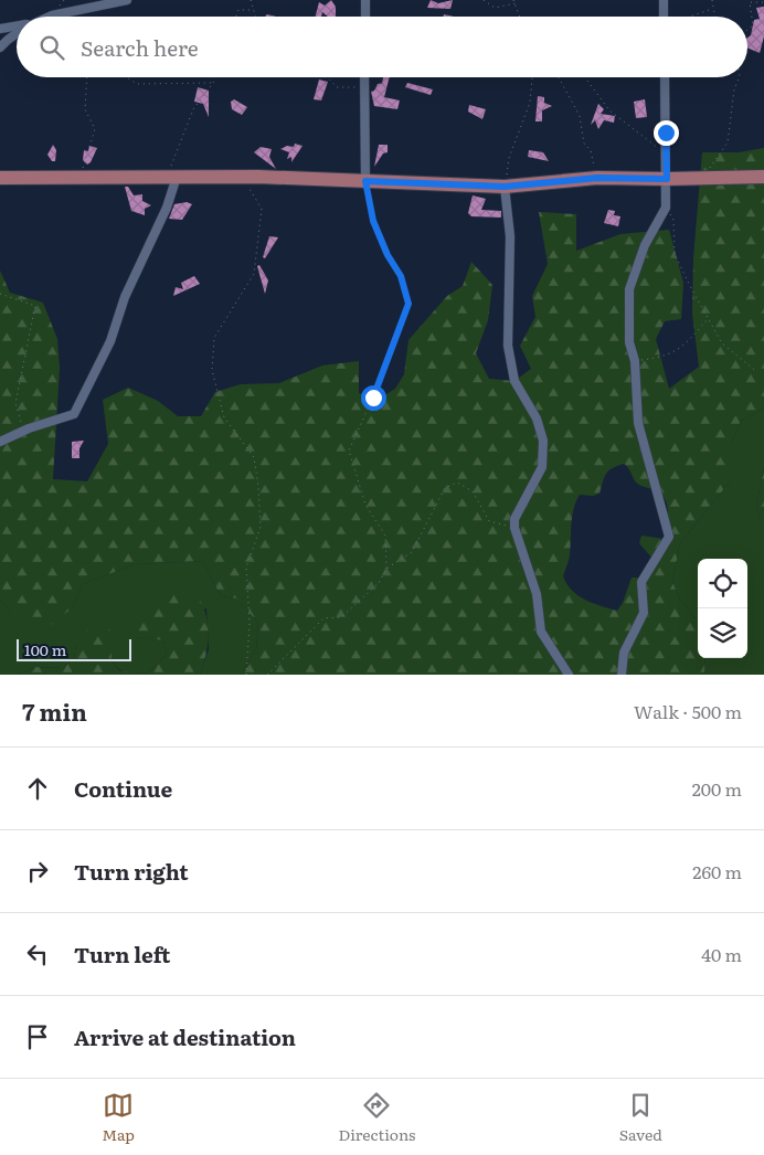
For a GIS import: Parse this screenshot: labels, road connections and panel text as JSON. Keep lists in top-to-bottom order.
{
  "scale_bar": "100 m",
  "page": {
    "search": "Search here",
    "scale": "100 m",
    "heading": ["7 min", "Walk · 500 m"],
    "list": [
      ["Continue", "200 m"],
      ["Turn right", "260 m"],
      ["Turn left", "40 m"],
      "Arrive at destination"
    ],
    "nav": ["Map", "Directions", "Saved"]
  }
}
